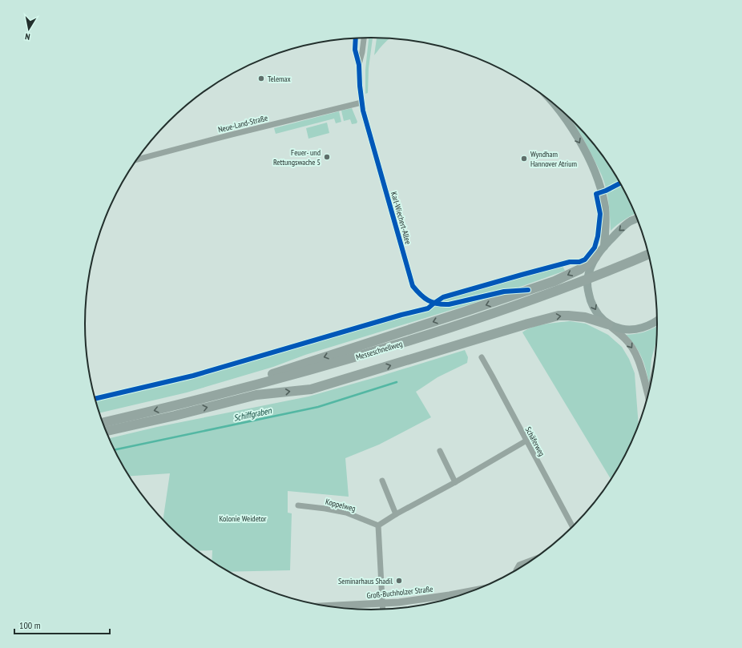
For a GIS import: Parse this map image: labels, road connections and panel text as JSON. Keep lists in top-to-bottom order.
{
  "streets": {
    "highway": ["Messeschnellweg"],
    "street": [
      "Neue-Land-Straße",
      "Karl-Wiechert-Allee",
      "Schäferweg",
      "Koppelweg",
      "Groß-Buchholzer Straße"
    ]
  },
  "crossings": [
    ["Neue-Land-Straße", "Karl-Wiechert-Allee"]
  ],
  "water": ["Schiffgraben"],
  "parks": ["Kolonie Weidetor"],
  "places": [
    "Telemax",
    "Feuer- und Rettungswache 5",
    "Wyndham Hannover Atrium",
    "Seminarhaus Shadil"
  ],
  "scale_bar": "100 m",
  "north": "bottom"
}
